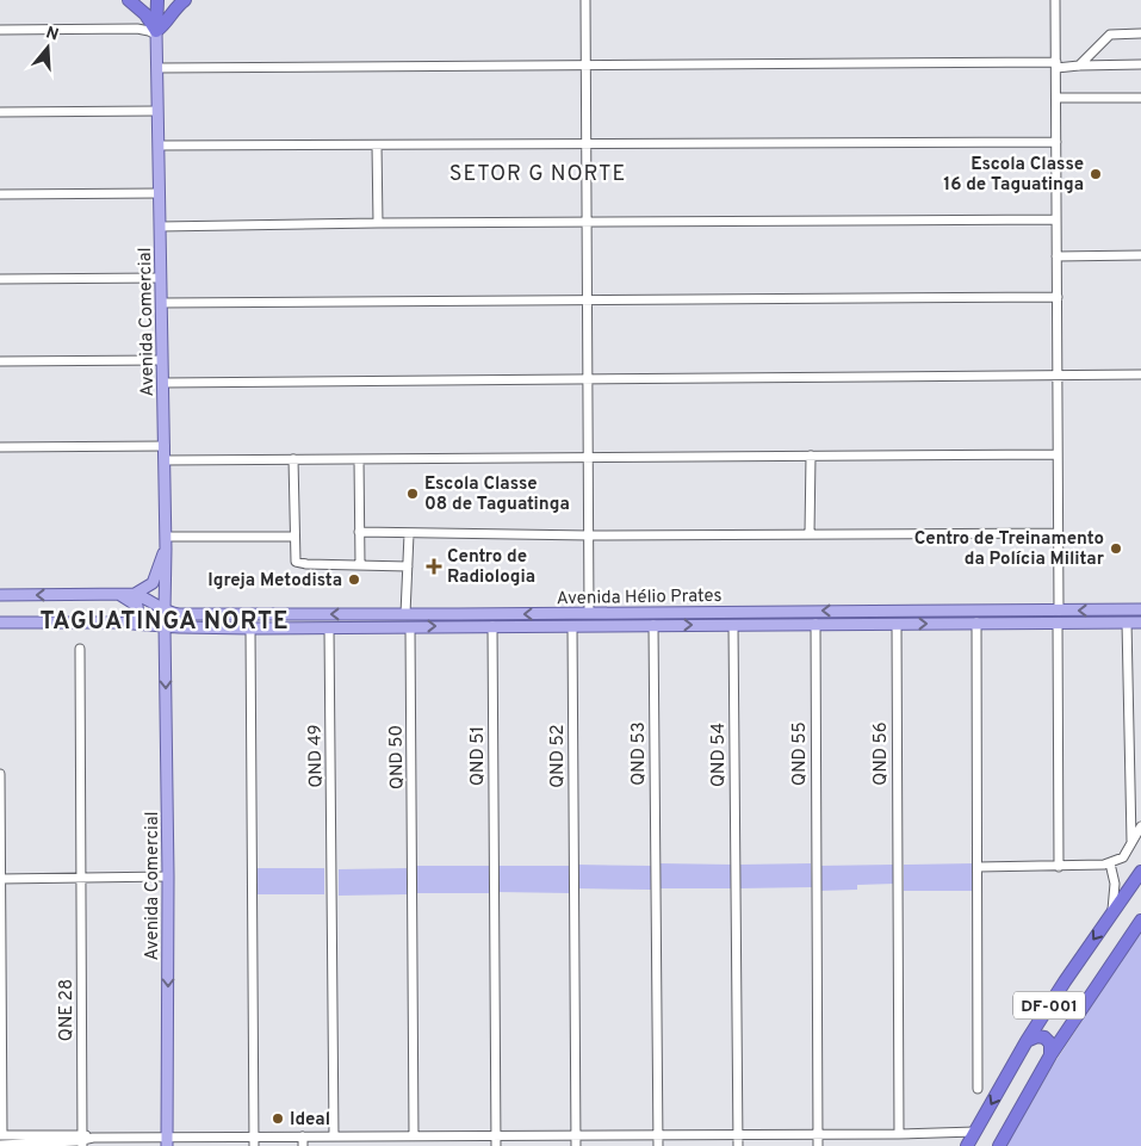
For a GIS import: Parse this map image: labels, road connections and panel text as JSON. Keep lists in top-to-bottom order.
{
  "streets": {
    "highway": ["DF-001"],
    "main road": ["Avenida Comercial", "Avenida Hélio Prates"],
    "street": [
      "QND 53",
      "QND 55",
      "QND 56",
      "QND 54",
      "QND 49",
      "QND 51",
      "QND 52",
      "QND 50",
      "QNE 28"
    ]
  },
  "crossings": [
    ["Avenida Comercial", "Avenida Hélio Prates"],
    ["Avenida Hélio Prates", "QND 53"],
    ["Avenida Hélio Prates", "QND 55"],
    ["Avenida Hélio Prates", "QND 56"],
    ["Avenida Hélio Prates", "QND 54"],
    ["Avenida Hélio Prates", "QND 49"],
    ["Avenida Hélio Prates", "QND 51"],
    ["Avenida Hélio Prates", "QND 52"],
    ["Avenida Hélio Prates", "QND 50"]
  ],
  "one_way": ["Avenida Comercial"],
  "districts": ["SETOR G NORTE", "TAGUATINGA NORTE"],
  "places": {
    "other": [
      "Escola Classe 16 de Taguatinga",
      "Escola Classe 08 de Taguatinga",
      "Centro de Treinamento da Polícia Militar",
      "Igreja Metodista",
      "Ideal"
    ],
    "health": ["Centro de Radiologia"]
  },
  "north": "top"
}
